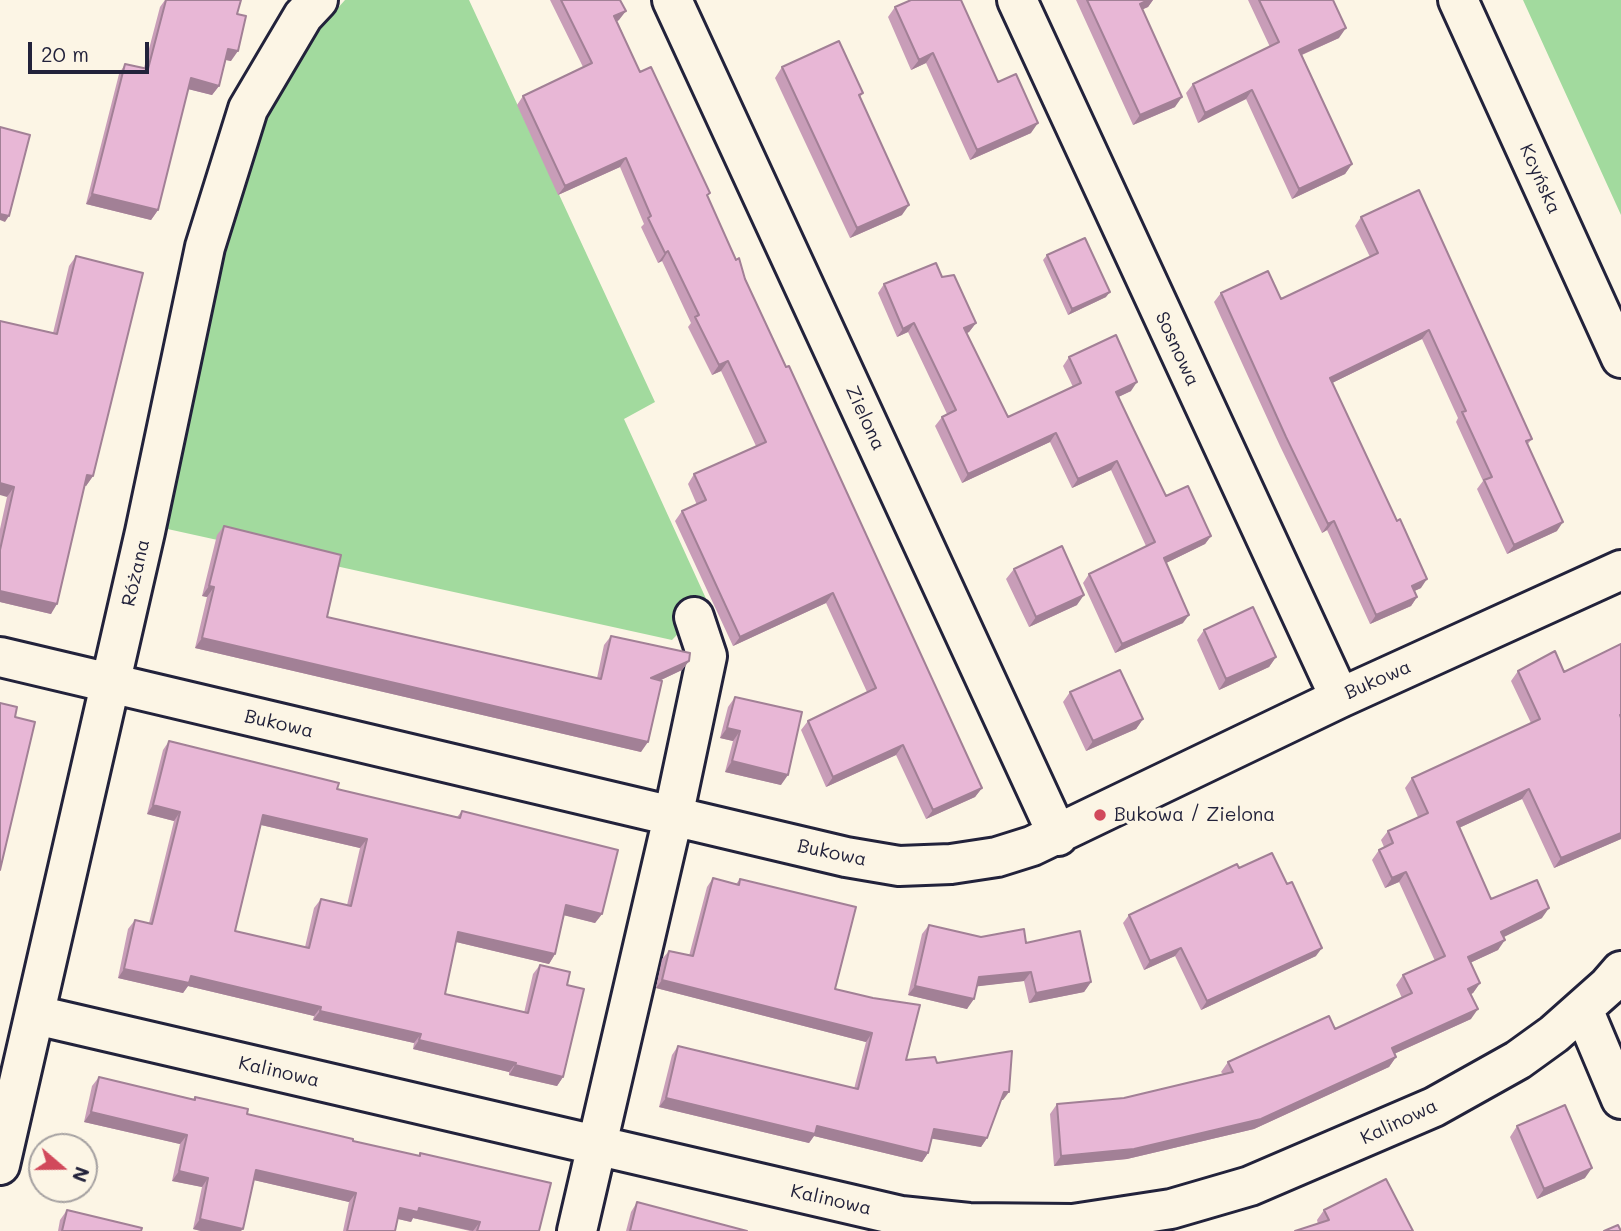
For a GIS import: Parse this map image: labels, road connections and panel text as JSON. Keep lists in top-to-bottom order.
{
  "streets": {
    "street": [
      "Kcyńska",
      "Sosnowa",
      "Zielona",
      "Różana",
      "Bukowa",
      "Kalinowa"
    ]
  },
  "crossings": [
    ["Sosnowa", "Bukowa"],
    ["Zielona", "Bukowa"],
    ["Różana", "Bukowa"],
    ["Różana", "Kalinowa"]
  ],
  "places": ["Bukowa / Zielona"],
  "scale_bar": "20 m",
  "north": "right"
}
